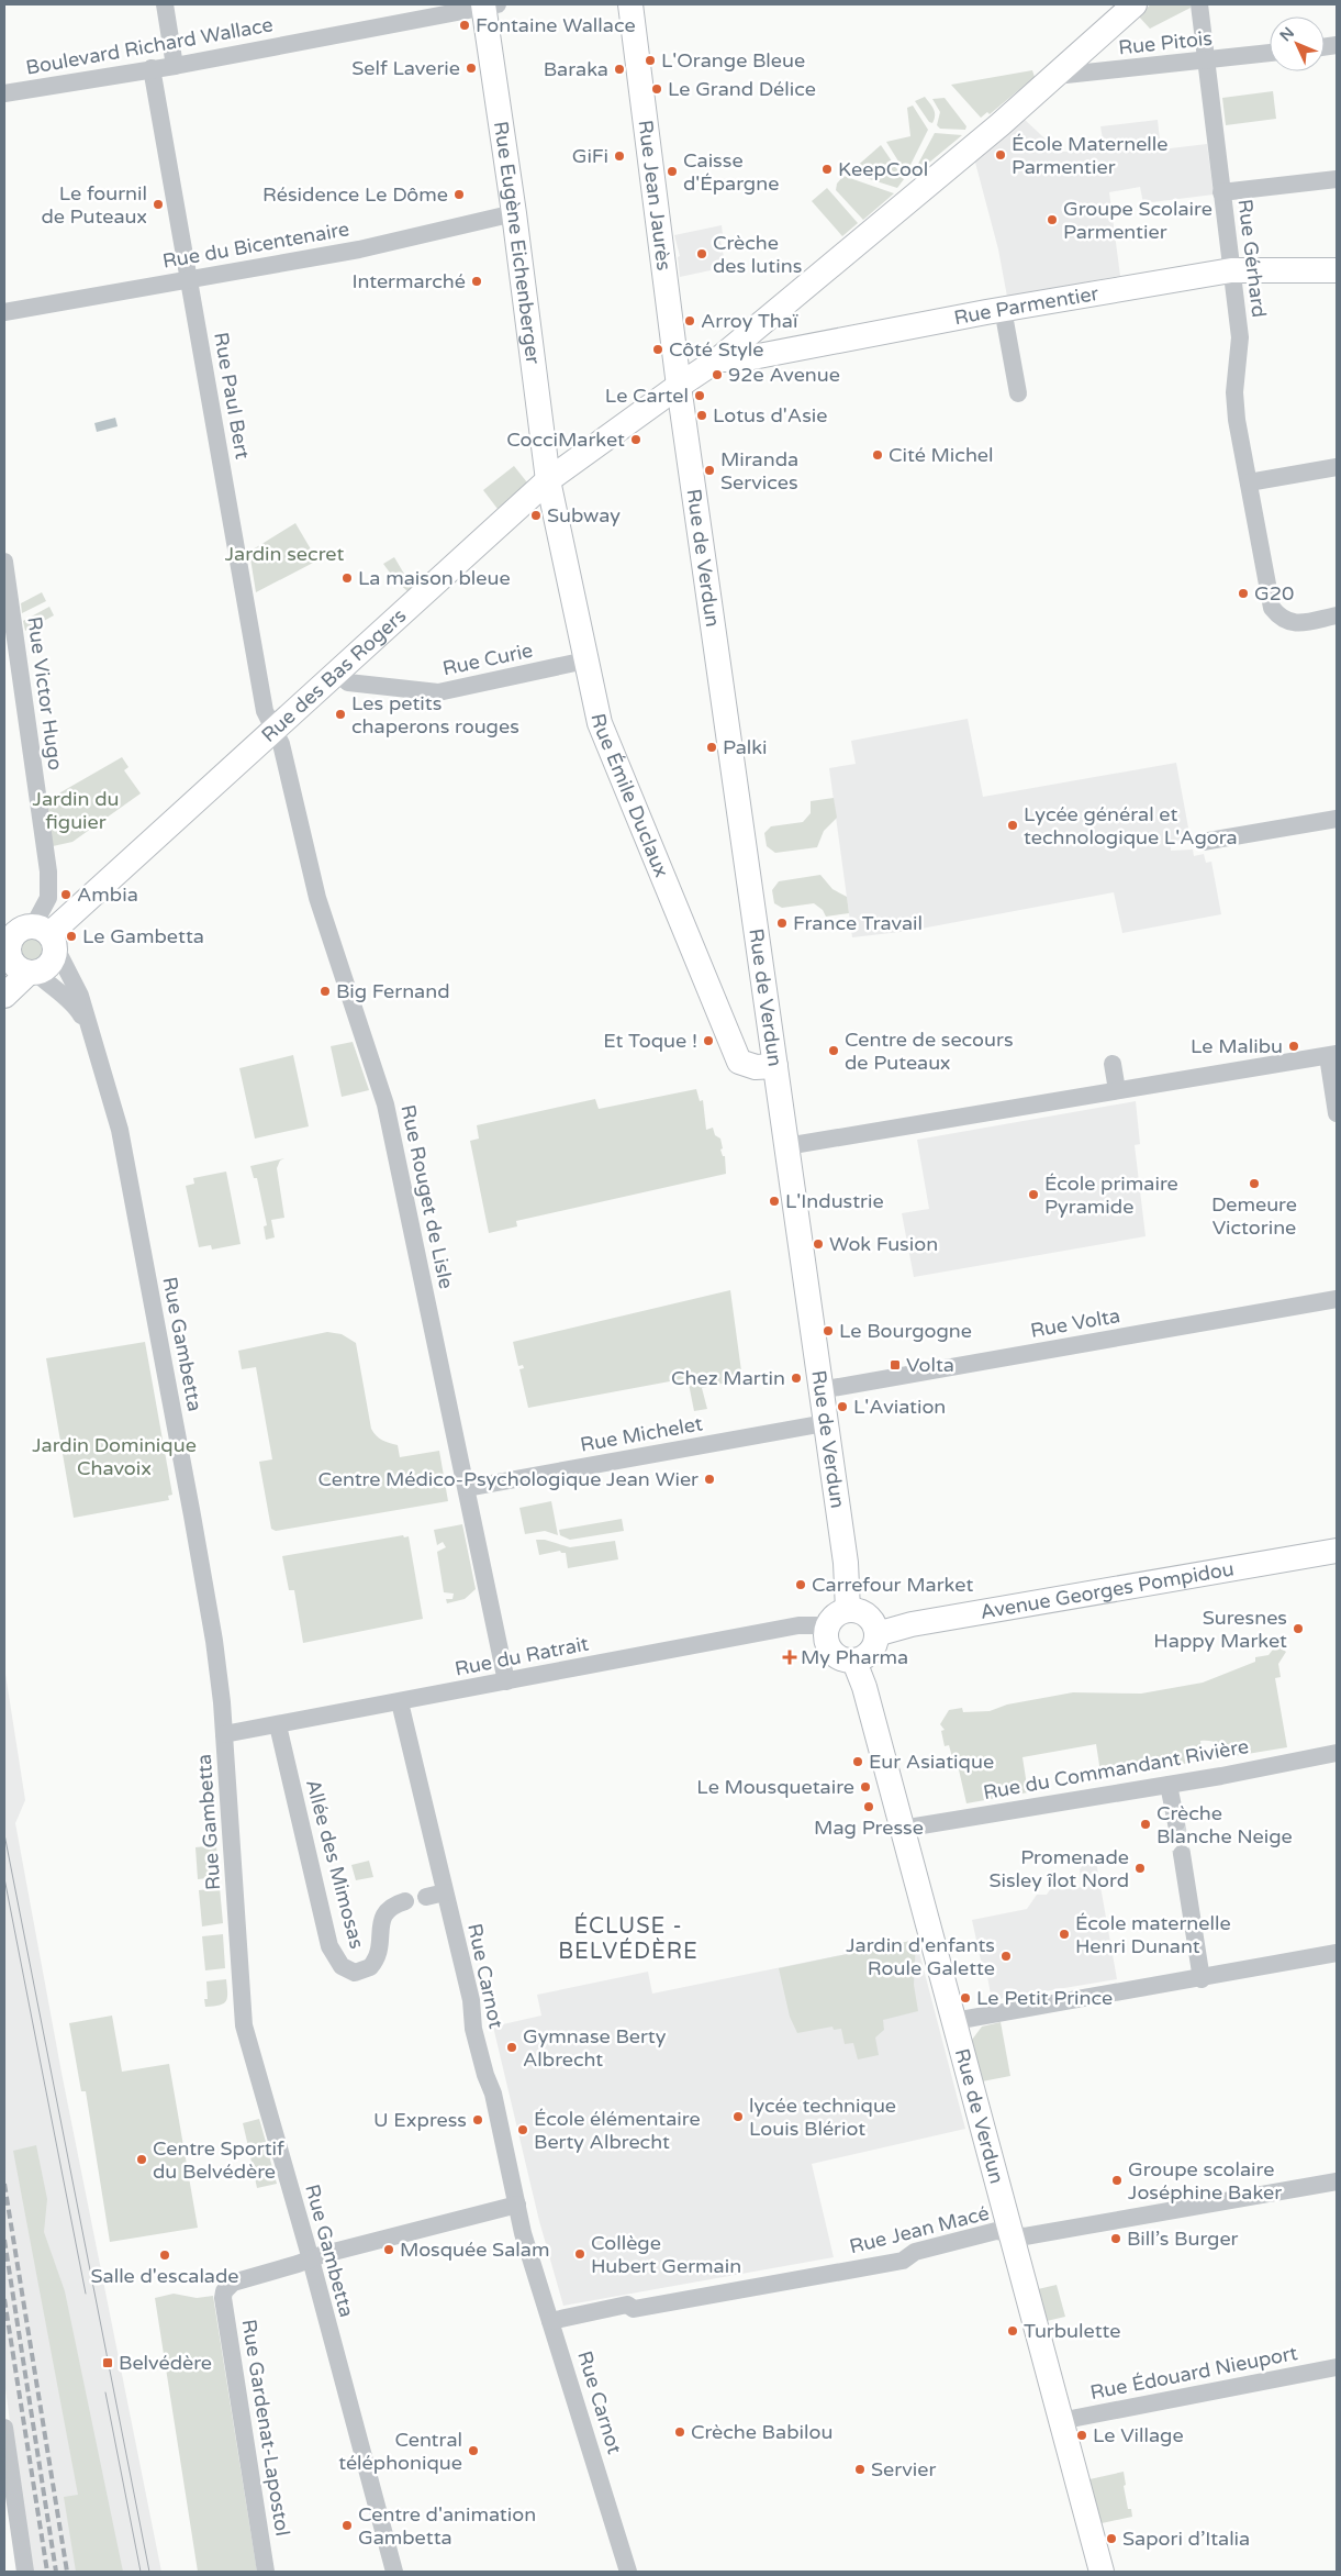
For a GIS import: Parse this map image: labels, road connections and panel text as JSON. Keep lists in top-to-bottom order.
{
  "streets": {
    "street": [
      "Rue Pitois",
      "Boulevard Richard Wallace",
      "Rue Jean Jaurès",
      "Rue Eugène Eichenberger",
      "Rue du Bicentenaire",
      "Rue Gérhard",
      "Rue Parmentier",
      "Rue Paul Bert",
      "Rue de Verdun",
      "Rue Curie",
      "Rue des Bas Rogers",
      "Rue Victor Hugo",
      "Rue Émile Duclaux",
      "Rue Rouget de Lisle",
      "Rue Volta",
      "Rue Gambetta",
      "Rue Michelet",
      "Avenue Georges Pompidou",
      "Rue du Ratrait",
      "Rue du Commandant Rivière",
      "Allée des Mimosas",
      "Rue Carnot",
      "Rue Jean Macé",
      "Rue Édouard Nieuport",
      "Rue Gardenat-Lapostol"
    ]
  },
  "crossings": [
    ["Rue Pitois", "Rue Gérhard"],
    ["Rue Pitois", "Rue des Bas Rogers"],
    ["Boulevard Richard Wallace", "Rue Eugène Eichenberger"],
    ["Boulevard Richard Wallace", "Rue Paul Bert"],
    ["Rue Jean Jaurès", "Rue de Verdun"],
    ["Rue Jean Jaurès", "Rue des Bas Rogers"],
    ["Rue Eugène Eichenberger", "Rue du Bicentenaire"],
    ["Rue Eugène Eichenberger", "Rue des Bas Rogers"],
    ["Rue Eugène Eichenberger", "Rue Émile Duclaux"],
    ["Rue du Bicentenaire", "Rue Paul Bert"],
    ["Rue Gérhard", "Rue Parmentier"],
    ["Rue Parmentier", "Rue des Bas Rogers"],
    ["Rue Paul Bert", "Rue des Bas Rogers"],
    ["Rue Paul Bert", "Rue Rouget de Lisle"],
    ["Rue de Verdun", "Rue des Bas Rogers"],
    ["Rue de Verdun", "Rue Émile Duclaux"],
    ["Rue de Verdun", "Rue Volta"],
    ["Rue de Verdun", "Rue Michelet"],
    ["Rue de Verdun", "Avenue Georges Pompidou"],
    ["Rue de Verdun", "Rue du Ratrait"],
    ["Rue de Verdun", "Rue du Commandant Rivière"],
    ["Rue de Verdun", "Rue Jean Macé"],
    ["Rue de Verdun", "Rue Édouard Nieuport"],
    ["Rue Curie", "Rue des Bas Rogers"],
    ["Rue Curie", "Rue Émile Duclaux"],
    ["Rue des Bas Rogers", "Rue Victor Hugo"],
    ["Rue des Bas Rogers", "Rue Émile Duclaux"],
    ["Rue des Bas Rogers", "Rue Rouget de Lisle"],
    ["Rue des Bas Rogers", "Rue Gambetta"],
    ["Rue Victor Hugo", "Rue Gambetta"],
    ["Rue Rouget de Lisle", "Rue Michelet"],
    ["Rue Rouget de Lisle", "Rue du Ratrait"],
    ["Rue Gambetta", "Rue du Ratrait"],
    ["Rue Gambetta", "Rue Gardenat-Lapostol"],
    ["Avenue Georges Pompidou", "Rue du Ratrait"],
    ["Rue du Ratrait", "Allée des Mimosas"],
    ["Rue du Ratrait", "Rue Carnot"],
    ["Rue Carnot", "Rue Jean Macé"]
  ],
  "districts": ["ÉCLUSE - BELVÉDÈRE"],
  "parks": ["Jardin secret", "Jardin du figuier", "Jardin Dominique Chavoix"],
  "places": {
    "other": [
      "Fontaine Wallace",
      "L'Orange Bleue",
      "Self Laverie",
      "Baraka",
      "Le Grand Délice",
      "École Maternelle Parmentier",
      "GiFi",
      "KeepCool",
      "Caisse d'Épargne",
      "Résidence Le Dôme",
      "Le fournil de Puteaux",
      "Groupe Scolaire Parmentier",
      "Crèche des lutins",
      "Intermarché",
      "Arroy Thaï",
      "Côté Style",
      "92e Avenue",
      "Le Cartel",
      "Lotus d'Asie",
      "CocciMarket",
      "Cité Michel",
      "Miranda Services",
      "Subway",
      "La maison bleue",
      "G20",
      "Les petits chaperons rouges",
      "Palki",
      "Lycée général et technologique L'Agora",
      "Ambia",
      "France Travail",
      "Le Gambetta",
      "Big Fernand",
      "Et Toque !",
      "Le Malibu",
      "Centre de secours de Puteaux",
      "Demeure Victorine",
      "École primaire Pyramide",
      "L'Industrie",
      "Wok Fusion",
      "Le Bourgogne",
      "Chez Martin",
      "L'Aviation",
      "Centre Médico-Psychologique Jean Wier",
      "Carrefour Market",
      "Suresnes Happy Market",
      "Eur Asiatique",
      "Le Mousquetaire",
      "Mag Presse",
      "Crèche Blanche Neige",
      "Promenade Sisley îlot Nord",
      "École maternelle Henri Dunant",
      "Jardin d'enfants Roule Galette",
      "Le Petit Prince",
      "Gymnase Berty Albrecht",
      "lycée technique Louis Blériot",
      "U Express",
      "École élémentaire Berty Albrecht",
      "Centre Sportif du Belvédère",
      "Groupe scolaire Joséphine Baker",
      "Bill’s Burger",
      "Mosquée Salam",
      "Collège Hubert Germain",
      "Salle d'escalade",
      "Turbulette",
      "Crèche Babilou",
      "Le Village",
      "Central téléphonique",
      "Servier",
      "Centre d'animation Gambetta",
      "Sapori d’Italia"
    ],
    "transit": ["Volta", "Belvédère"],
    "health": ["My Pharma"]
  },
  "north": "top left"
}
